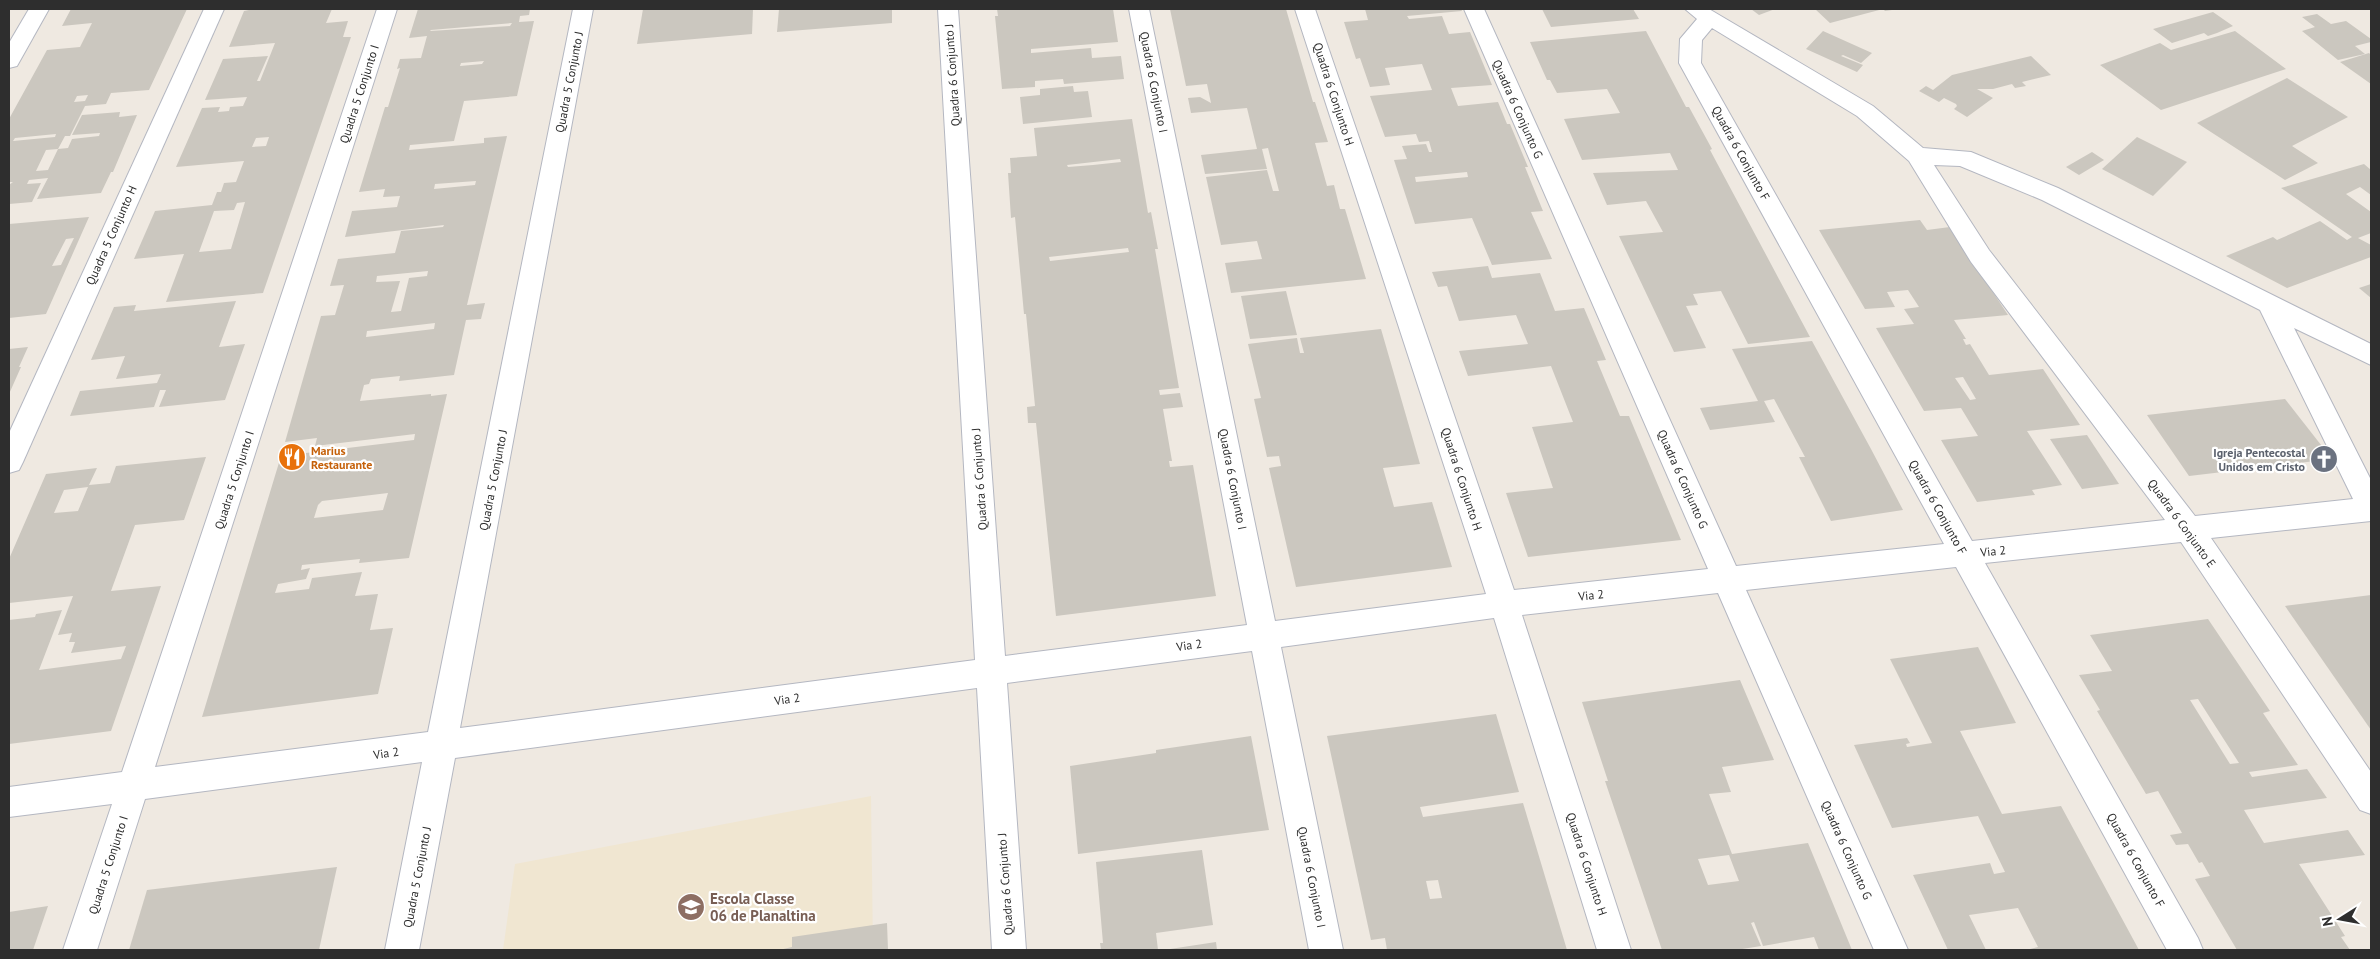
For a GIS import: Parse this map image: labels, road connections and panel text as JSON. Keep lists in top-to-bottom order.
{
  "streets": {
    "street": [
      "Quadra 6 Conjunto J",
      "Quadra 5 Conjunto J",
      "Quadra 6 Conjunto I",
      "Quadra 5 Conjunto I",
      "Quadra 6 Conjunto H",
      "Quadra 6 Conjunto G",
      "Quadra 6 Conjunto F",
      "Quadra 5 Conjunto H",
      "Quadra 6 Conjunto E",
      "Via 2"
    ]
  },
  "crossings": [
    ["Quadra 6 Conjunto J", "Via 2"],
    ["Quadra 5 Conjunto J", "Via 2"],
    ["Quadra 6 Conjunto I", "Via 2"],
    ["Quadra 5 Conjunto I", "Via 2"],
    ["Quadra 6 Conjunto H", "Via 2"],
    ["Quadra 6 Conjunto G", "Via 2"],
    ["Quadra 6 Conjunto F", "Quadra 6 Conjunto E"],
    ["Quadra 6 Conjunto F", "Via 2"],
    ["Quadra 6 Conjunto E", "Via 2"]
  ],
  "places": {
    "restaurant": ["Marius Restaurante"],
    "church": ["Igreja Pentecostal Unidos em Cristo"],
    "school or university": ["Escola Classe 06 de Planaltina"]
  },
  "north": "left"
}
